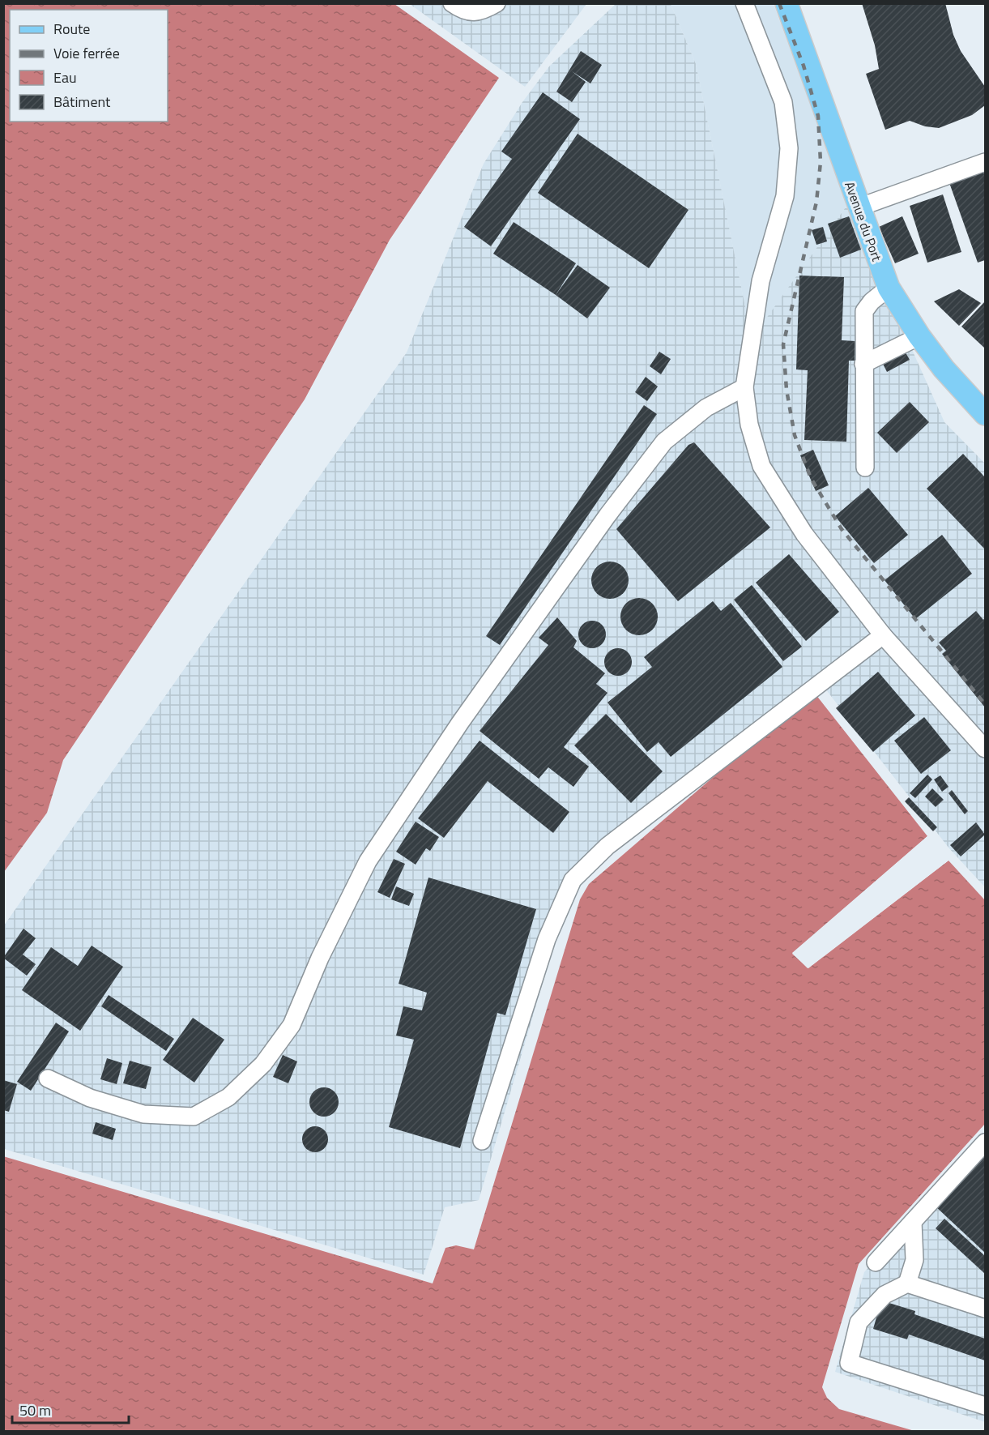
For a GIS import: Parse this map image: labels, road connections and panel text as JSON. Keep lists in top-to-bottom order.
{
  "streets": {
    "main road": ["Avenue du Port"]
  },
  "legend": [
    "Route",
    "Voie ferrée",
    "Eau",
    "Bâtiment"
  ],
  "scale_bar": "50 m"
}
